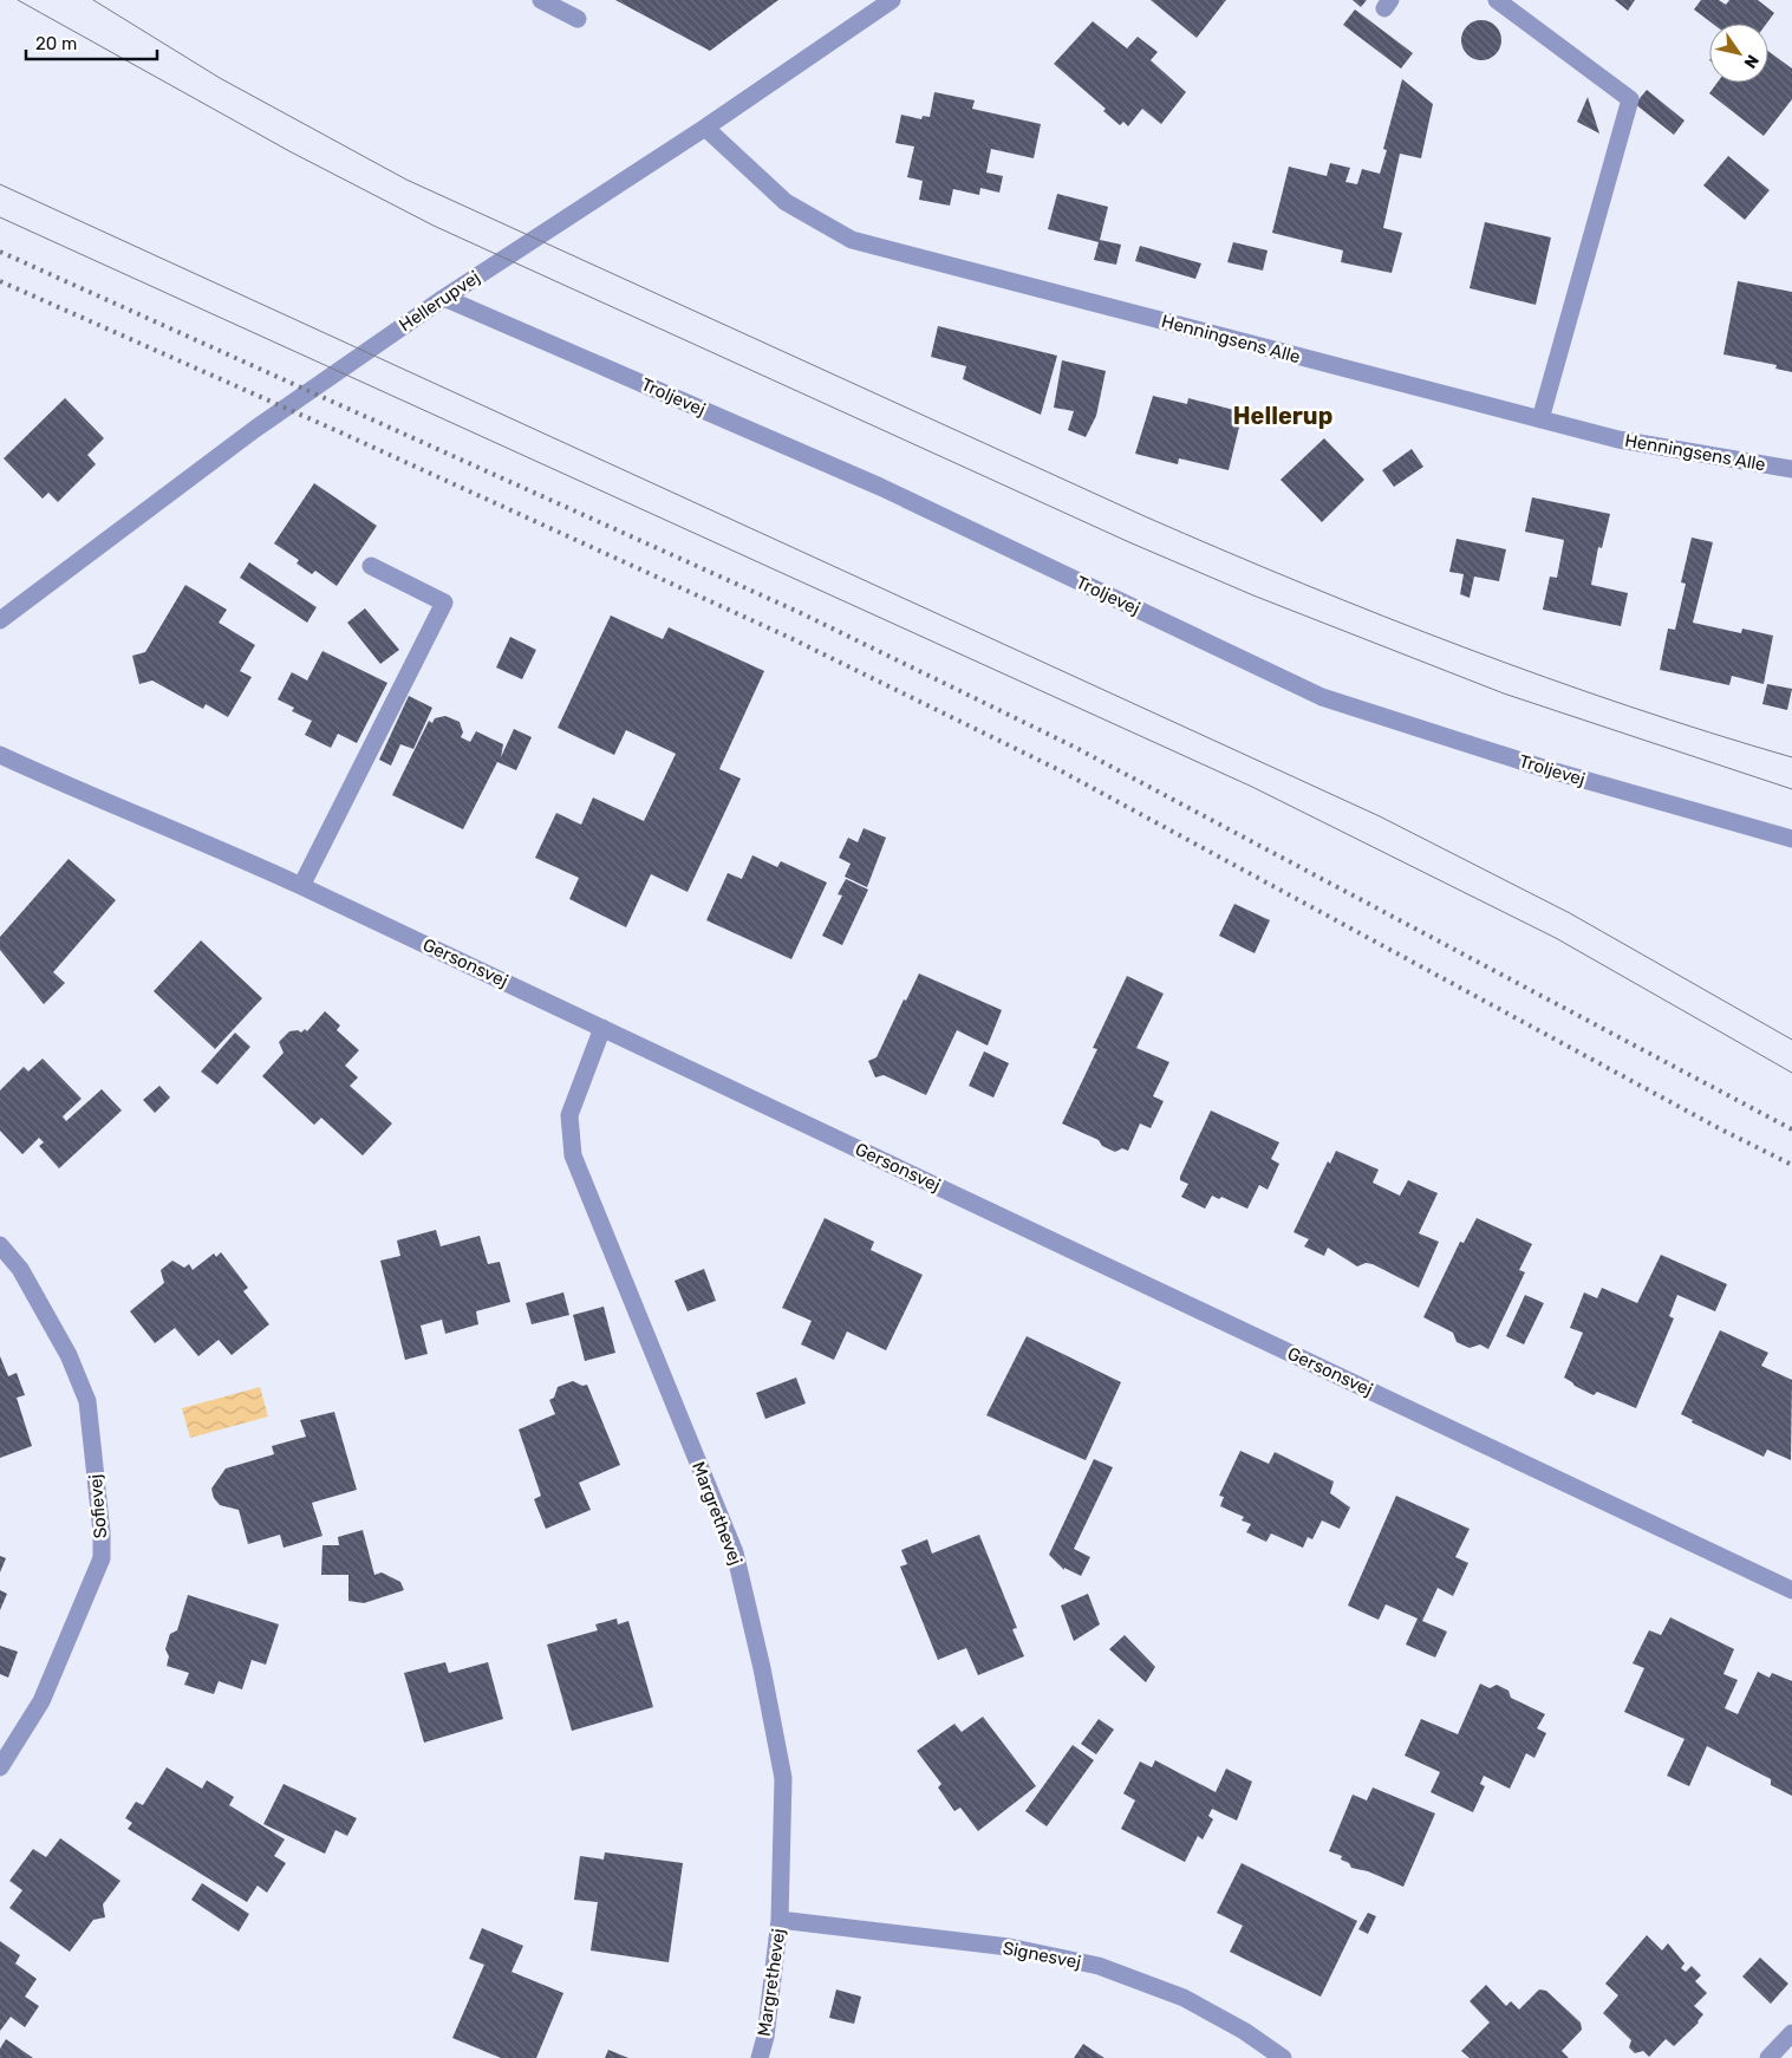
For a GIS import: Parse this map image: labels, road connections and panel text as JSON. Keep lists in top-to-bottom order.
{
  "streets": {
    "street": [
      "Hellerupvej",
      "Henningsens Alle",
      "Troljevej",
      "Gersonsvej",
      "Sofievej",
      "Margrethevej",
      "Signesvej"
    ]
  },
  "crossings": [
    ["Hellerupvej", "Henningsens Alle"],
    ["Hellerupvej", "Troljevej"],
    ["Gersonsvej", "Margrethevej"],
    ["Margrethevej", "Signesvej"]
  ],
  "districts": ["Hellerup"],
  "scale_bar": "20 m",
  "north": "bottom right"
}
